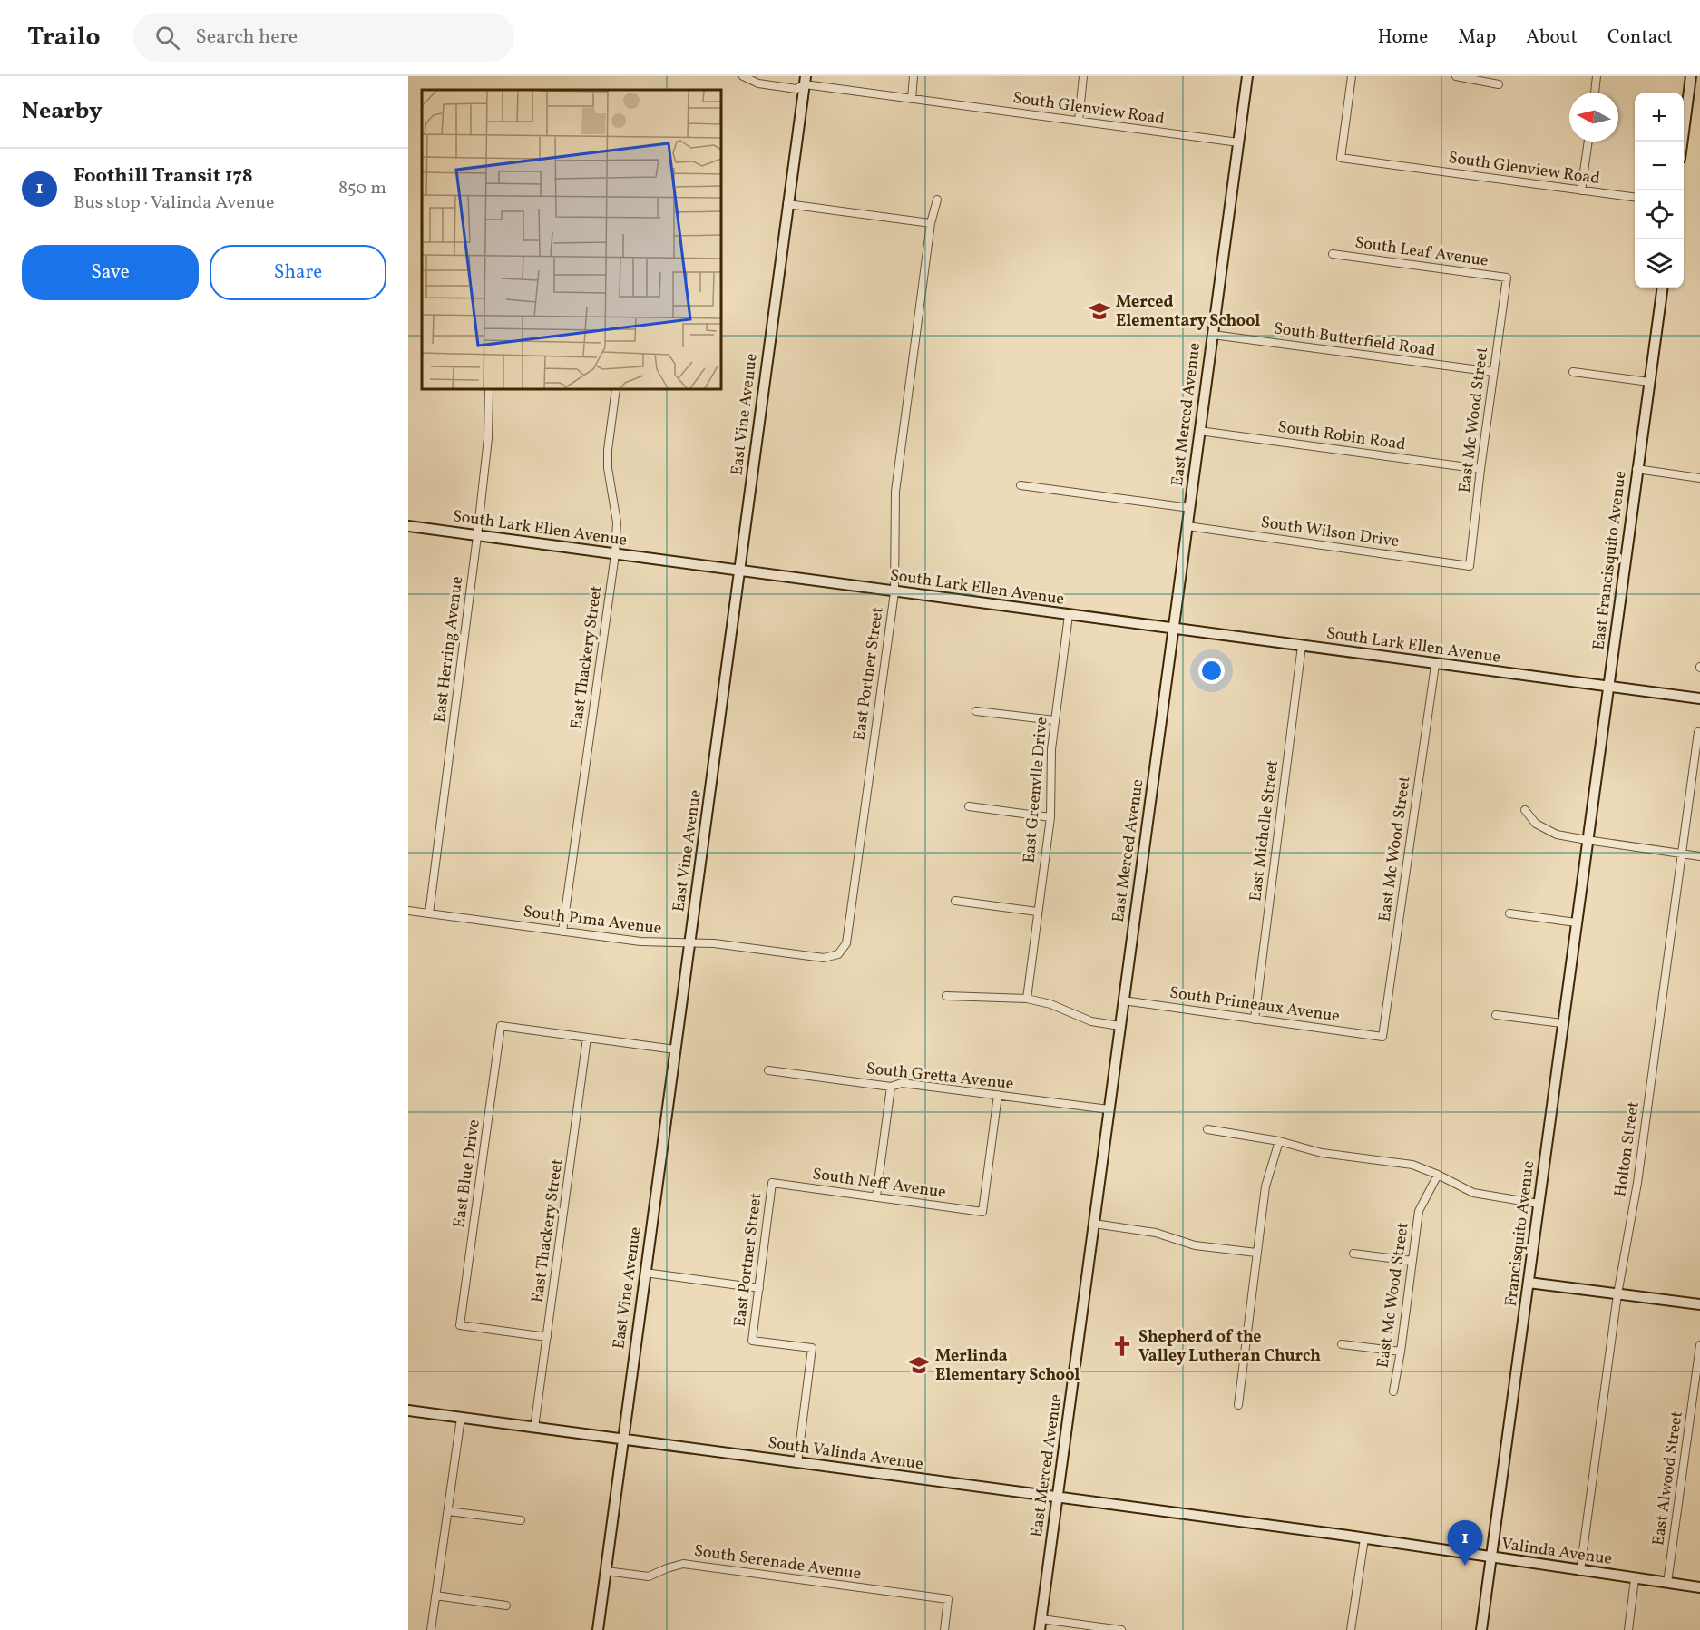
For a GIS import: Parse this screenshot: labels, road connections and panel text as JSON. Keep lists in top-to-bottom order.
{
  "streets": {
    "street": [
      "South Glenview Road",
      "South Leaf Avenue",
      "South Butterfield Road",
      "East Vine Avenue",
      "East Merced Avenue",
      "East Mc Wood Street",
      "South Robin Road",
      "South Lark Ellen Avenue",
      "South Wilson Drive",
      "East Francisquito Avenue",
      "East Herring Avenue",
      "East Thackery Street",
      "East Portner Street",
      "East Greenvlle Drive",
      "East Michelle Street",
      "South Pima Avenue",
      "South Primeaux Avenue",
      "South Gretta Avenue",
      "Holton Street",
      "East Blue Drive",
      "South Neff Avenue",
      "Francisquito Avenue",
      "South Valinda Avenue",
      "East Alwood Street",
      "Valinda Avenue",
      "South Serenade Avenue"
    ]
  },
  "crossings": [
    ["South Glenview Road", "East Vine Avenue"],
    ["South Glenview Road", "East Merced Avenue"],
    ["South Leaf Avenue", "East Mc Wood Street"],
    ["South Butterfield Road", "East Merced Avenue"],
    ["South Butterfield Road", "East Mc Wood Street"],
    ["East Vine Avenue", "South Lark Ellen Avenue"],
    ["East Vine Avenue", "South Pima Avenue"],
    ["East Vine Avenue", "South Valinda Avenue"],
    ["East Vine Avenue", "South Serenade Avenue"],
    ["East Merced Avenue", "South Robin Road"],
    ["East Merced Avenue", "South Lark Ellen Avenue"],
    ["East Merced Avenue", "South Wilson Drive"],
    ["East Merced Avenue", "South Primeaux Avenue"],
    ["East Merced Avenue", "South Gretta Avenue"],
    ["East Merced Avenue", "South Valinda Avenue"],
    ["East Mc Wood Street", "South Robin Road"],
    ["East Mc Wood Street", "South Lark Ellen Avenue"],
    ["East Mc Wood Street", "South Wilson Drive"],
    ["East Mc Wood Street", "South Primeaux Avenue"],
    ["South Lark Ellen Avenue", "East Francisquito Avenue"],
    ["South Lark Ellen Avenue", "East Herring Avenue"],
    ["South Lark Ellen Avenue", "East Thackery Street"],
    ["South Lark Ellen Avenue", "East Portner Street"],
    ["South Lark Ellen Avenue", "East Greenvlle Drive"],
    ["South Lark Ellen Avenue", "East Michelle Street"],
    ["East Francisquito Avenue", "Francisquito Avenue"],
    ["East Herring Avenue", "South Pima Avenue"],
    ["East Thackery Street", "South Pima Avenue"],
    ["East Thackery Street", "East Blue Drive"],
    ["East Thackery Street", "South Valinda Avenue"],
    ["East Portner Street", "South Pima Avenue"],
    ["East Portner Street", "South Neff Avenue"],
    ["East Portner Street", "South Valinda Avenue"],
    ["East Michelle Street", "South Primeaux Avenue"],
    ["South Gretta Avenue", "South Neff Avenue"],
    ["Holton Street", "Valinda Avenue"],
    ["Francisquito Avenue", "Valinda Avenue"],
    ["South Valinda Avenue", "Valinda Avenue"],
    ["East Alwood Street", "Valinda Avenue"]
  ],
  "places": {
    "school or university": ["Merced Elementary School", "Merlinda Elementary School"],
    "church": ["Shepherd of the Valley Lutheran Church"]
  },
  "north": "left",
  "page": {
    "header": "Trailo",
    "search": "Search here",
    "nav": [
      "Home",
      "Map",
      "About",
      "Contact"
    ],
    "heading": "Nearby",
    "map_buttons": ["+", "−"],
    "list": [
      {
        "mark": "1",
        "name": "Foothill Transit 178",
        "note": "Bus stop · Valinda Avenue",
        "value": "850 m"
      }
    ],
    "buttons": ["Save", "Share"],
    "pins": "1"
  }
}
